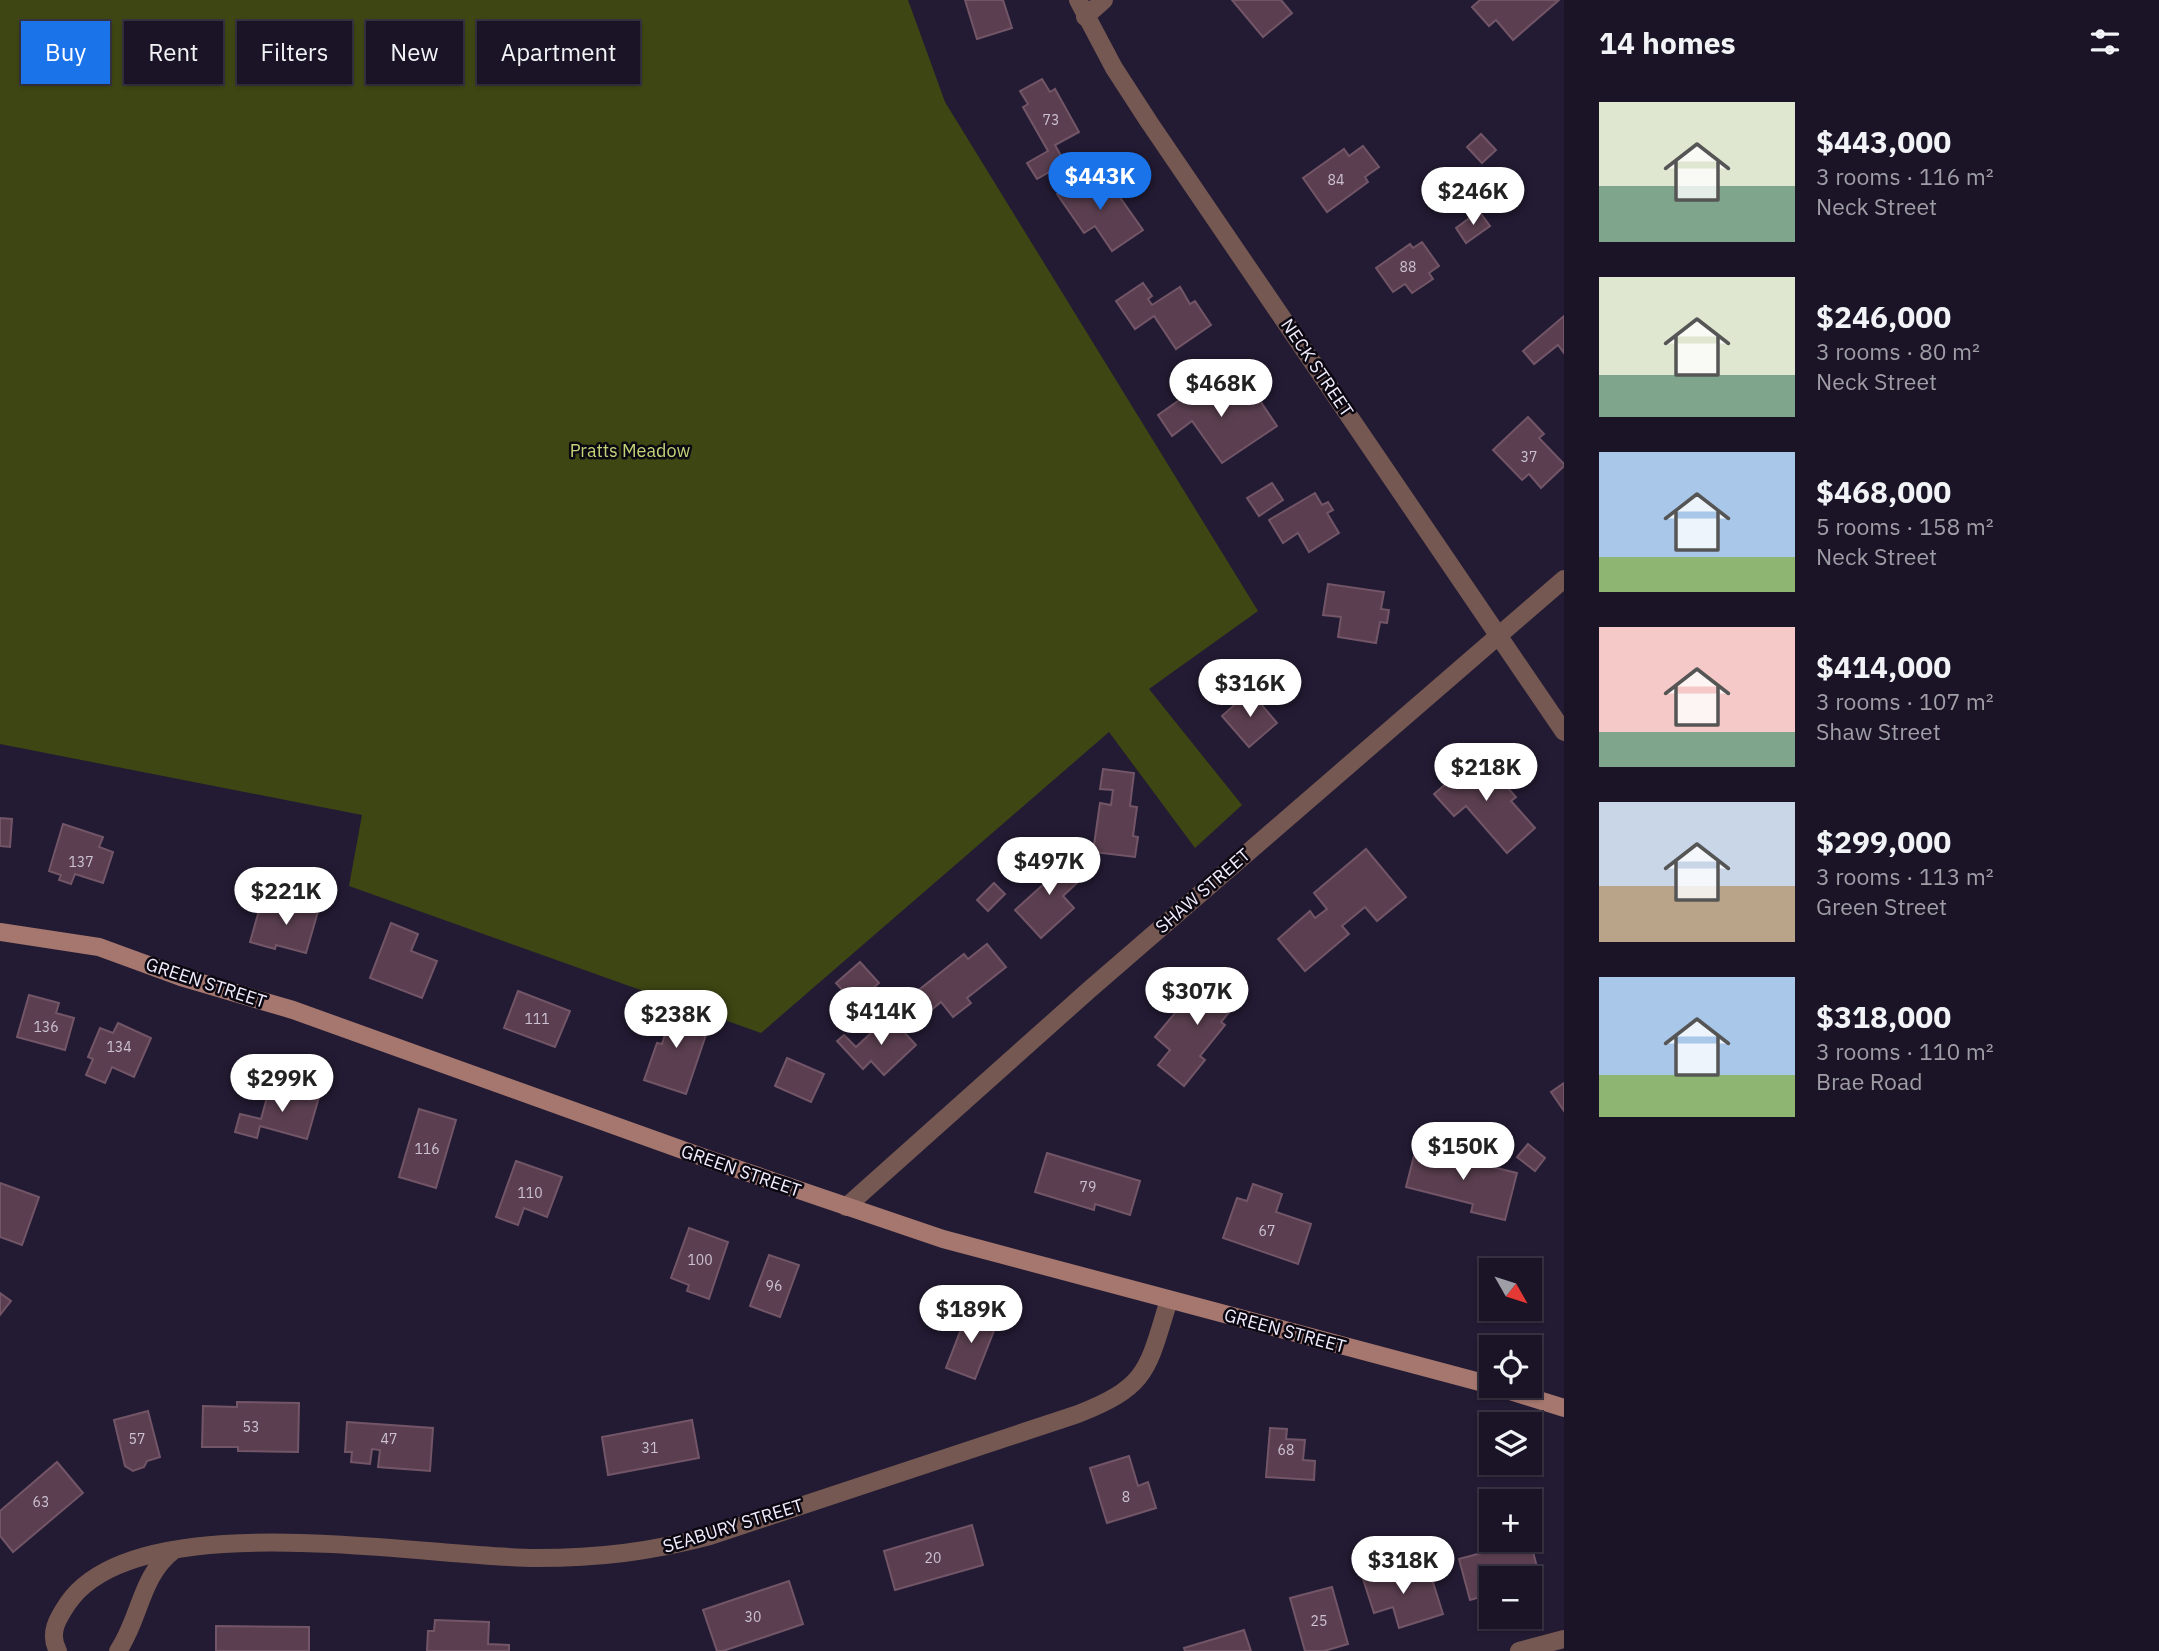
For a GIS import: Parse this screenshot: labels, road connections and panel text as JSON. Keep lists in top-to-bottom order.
{
  "streets": {
    "main road": ["GREEN STREET"],
    "street": ["NECK STREET", "SHAW STREET", "SEABURY STREET"]
  },
  "crossings": [
    ["NECK STREET", "SHAW STREET"],
    ["SHAW STREET", "GREEN STREET"],
    ["GREEN STREET", "SEABURY STREET"]
  ],
  "parks": ["Pratts Meadow"],
  "house_numbers": [
    "73",
    "84",
    "88",
    "37",
    "137",
    "111",
    "136",
    "134",
    "116",
    "79",
    "110",
    "67",
    "100",
    "96",
    "53",
    "57",
    "47",
    "31",
    "68",
    "8",
    "63",
    "20",
    "30",
    "25"
  ],
  "north": "bottom right",
  "page": {
    "heading": "14 homes",
    "chip": [
      "Buy",
      "Rent",
      "Filters",
      "New",
      "Apartment"
    ],
    "list": [
      {
        "name": "$443,000",
        "note": "3 rooms · 116 m² · Neck Street"
      },
      {
        "name": "$246,000",
        "note": "3 rooms · 80 m² · Neck Street"
      },
      {
        "name": "$468,000",
        "note": "5 rooms · 158 m² · Neck Street"
      },
      {
        "name": "$414,000",
        "note": "3 rooms · 107 m² · Shaw Street"
      },
      {
        "name": "$299,000",
        "note": "3 rooms · 113 m² · Green Street"
      },
      {
        "name": "$318,000",
        "note": "3 rooms · 110 m² · Brae Road"
      }
    ],
    "price": [
      "$443K",
      "$246K",
      "$468K",
      "$316K",
      "$218K",
      "$497K",
      "$221K",
      "$307K",
      "$414K",
      "$238K",
      "$299K",
      "$150K",
      "$189K",
      "$318K"
    ],
    "map_buttons": ["+", "−"]
  }
}
